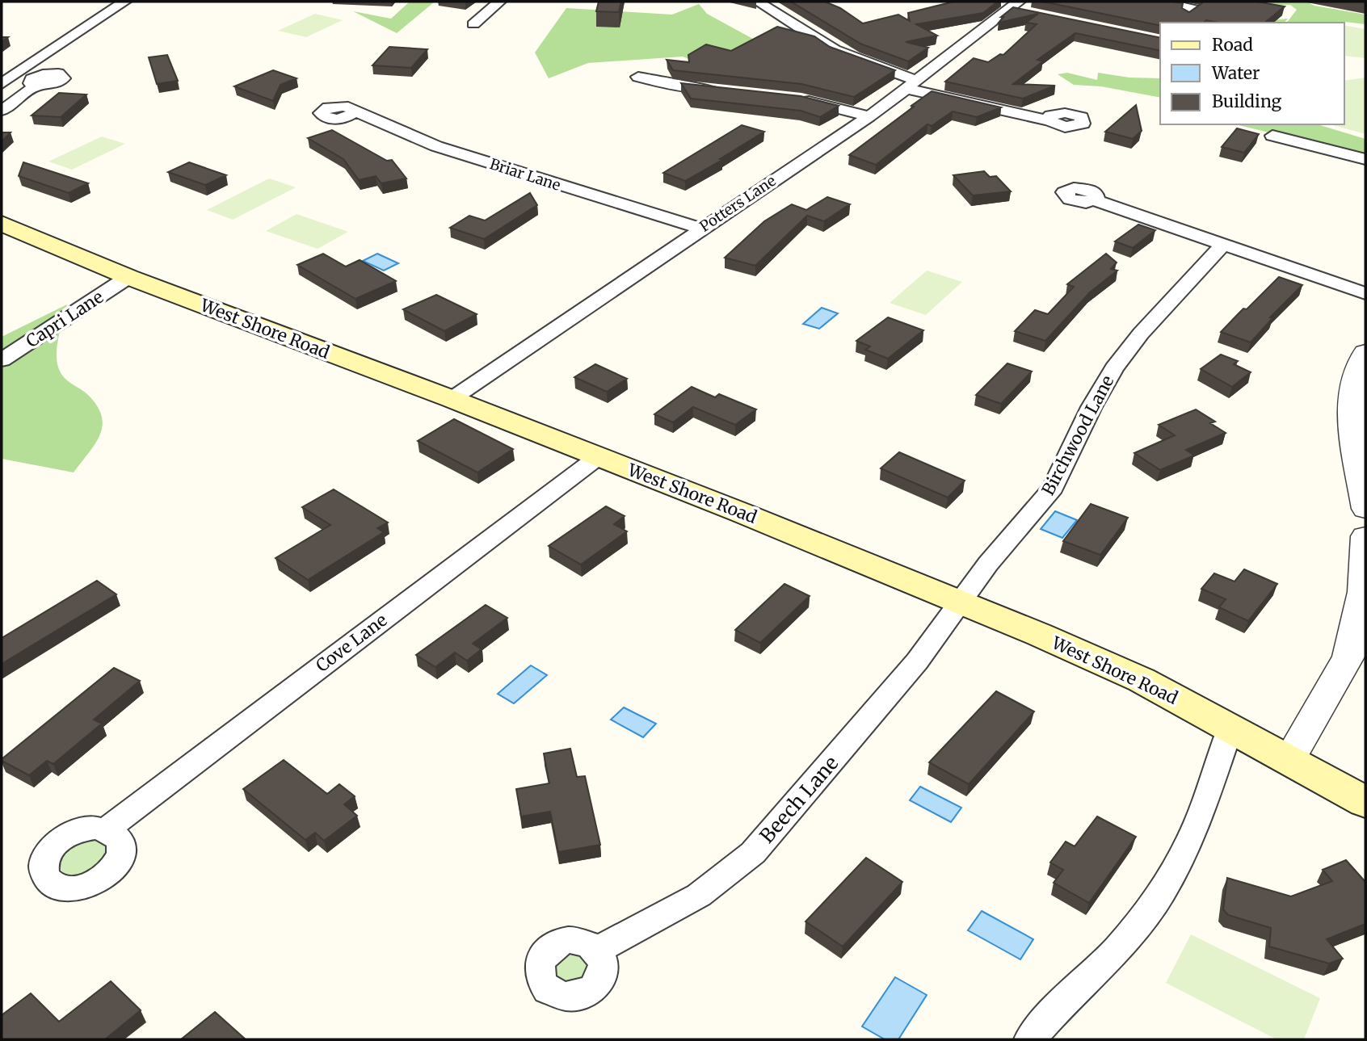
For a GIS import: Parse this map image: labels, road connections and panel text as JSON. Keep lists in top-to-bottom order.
{
  "streets": {
    "main road": ["West Shore Road"],
    "street": [
      "Briar Lane",
      "Potters Lane",
      "Capri Lane",
      "Birchwood Lane",
      "Cove Lane",
      "Beech Lane"
    ]
  },
  "crossings": [
    ["Briar Lane", "Potters Lane"],
    ["Potters Lane", "West Shore Road"],
    ["Capri Lane", "West Shore Road"],
    ["West Shore Road", "Birchwood Lane"],
    ["West Shore Road", "Cove Lane"],
    ["West Shore Road", "Beech Lane"],
    ["Birchwood Lane", "Beech Lane"]
  ],
  "legend": ["Road", "Water", "Building"]
}
